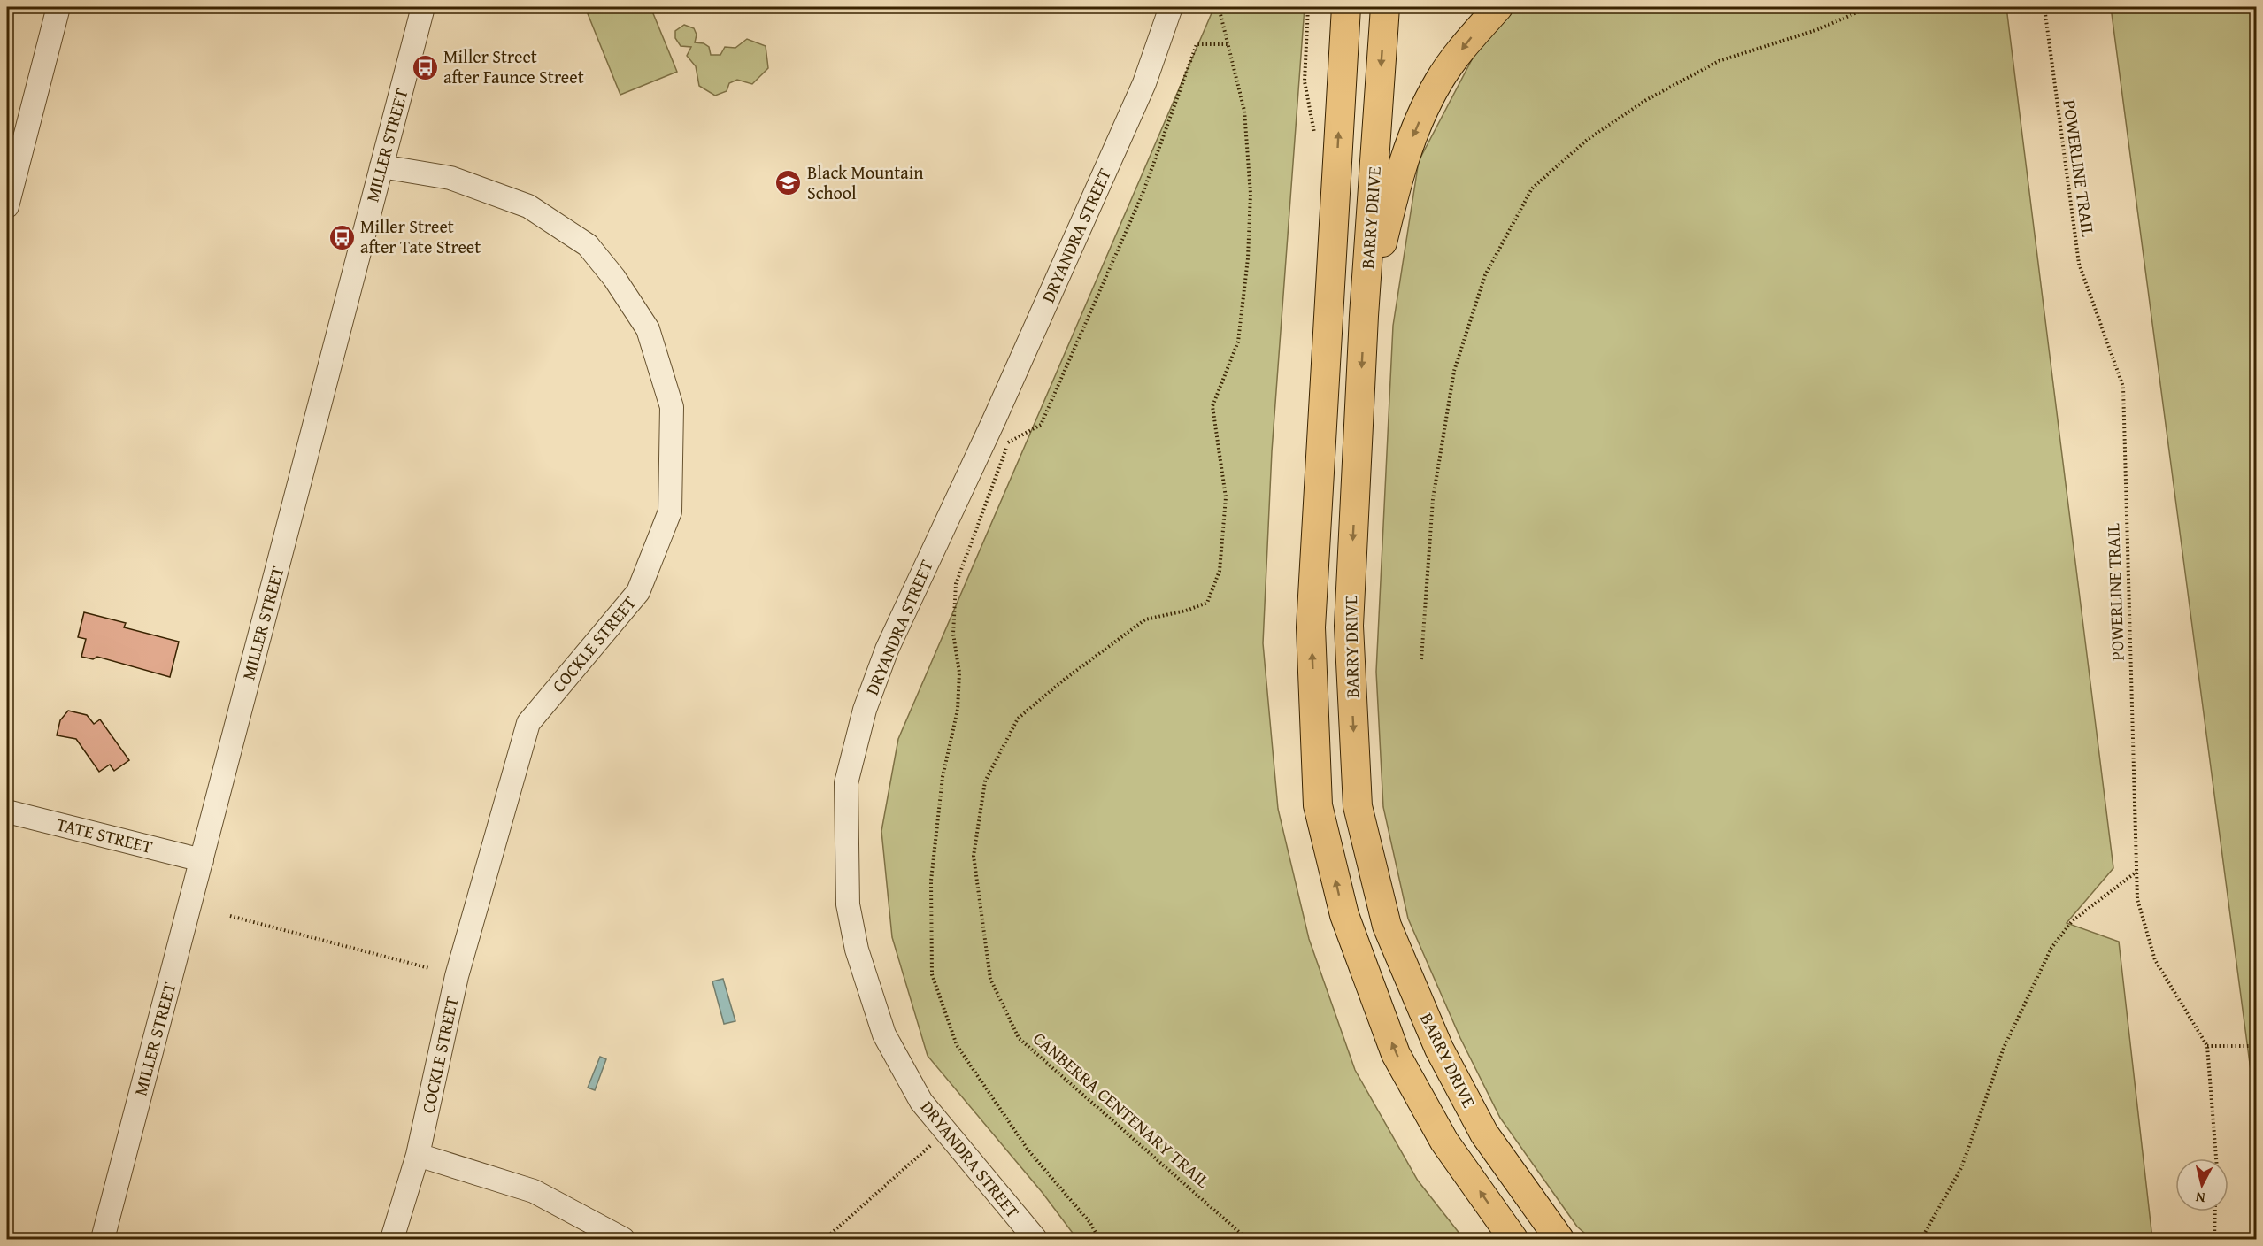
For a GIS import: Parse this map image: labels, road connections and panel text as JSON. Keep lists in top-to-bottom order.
{
  "streets": {
    "main road": ["BARRY DRIVE"],
    "street": [
      "MILLER STREET",
      "DRYANDRA STREET",
      "COCKLE STREET",
      "TATE STREET"
    ],
    "path": ["POWERLINE TRAIL", "CANBERRA CENTENARY TRAIL"]
  },
  "crossings": [
    ["MILLER STREET", "COCKLE STREET"],
    ["MILLER STREET", "TATE STREET"]
  ],
  "places": {
    "bus stop": ["Miller Street after Faunce Street", "Miller Street after Tate Street"],
    "school or university": ["Black Mountain School"]
  },
  "north": "bottom"
}
